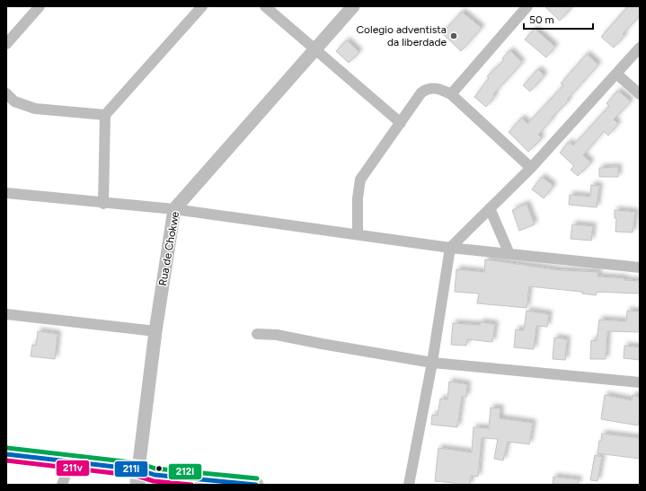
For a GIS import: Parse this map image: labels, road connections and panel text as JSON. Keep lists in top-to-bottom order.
{
  "streets": {
    "street": ["Rua de Chokwe"]
  },
  "places": ["Colegio adventista da liberdade"],
  "lines": ["transit line 212i", "transit line 211i", "transit line 211v"],
  "scale_bar": "50 m"
}
